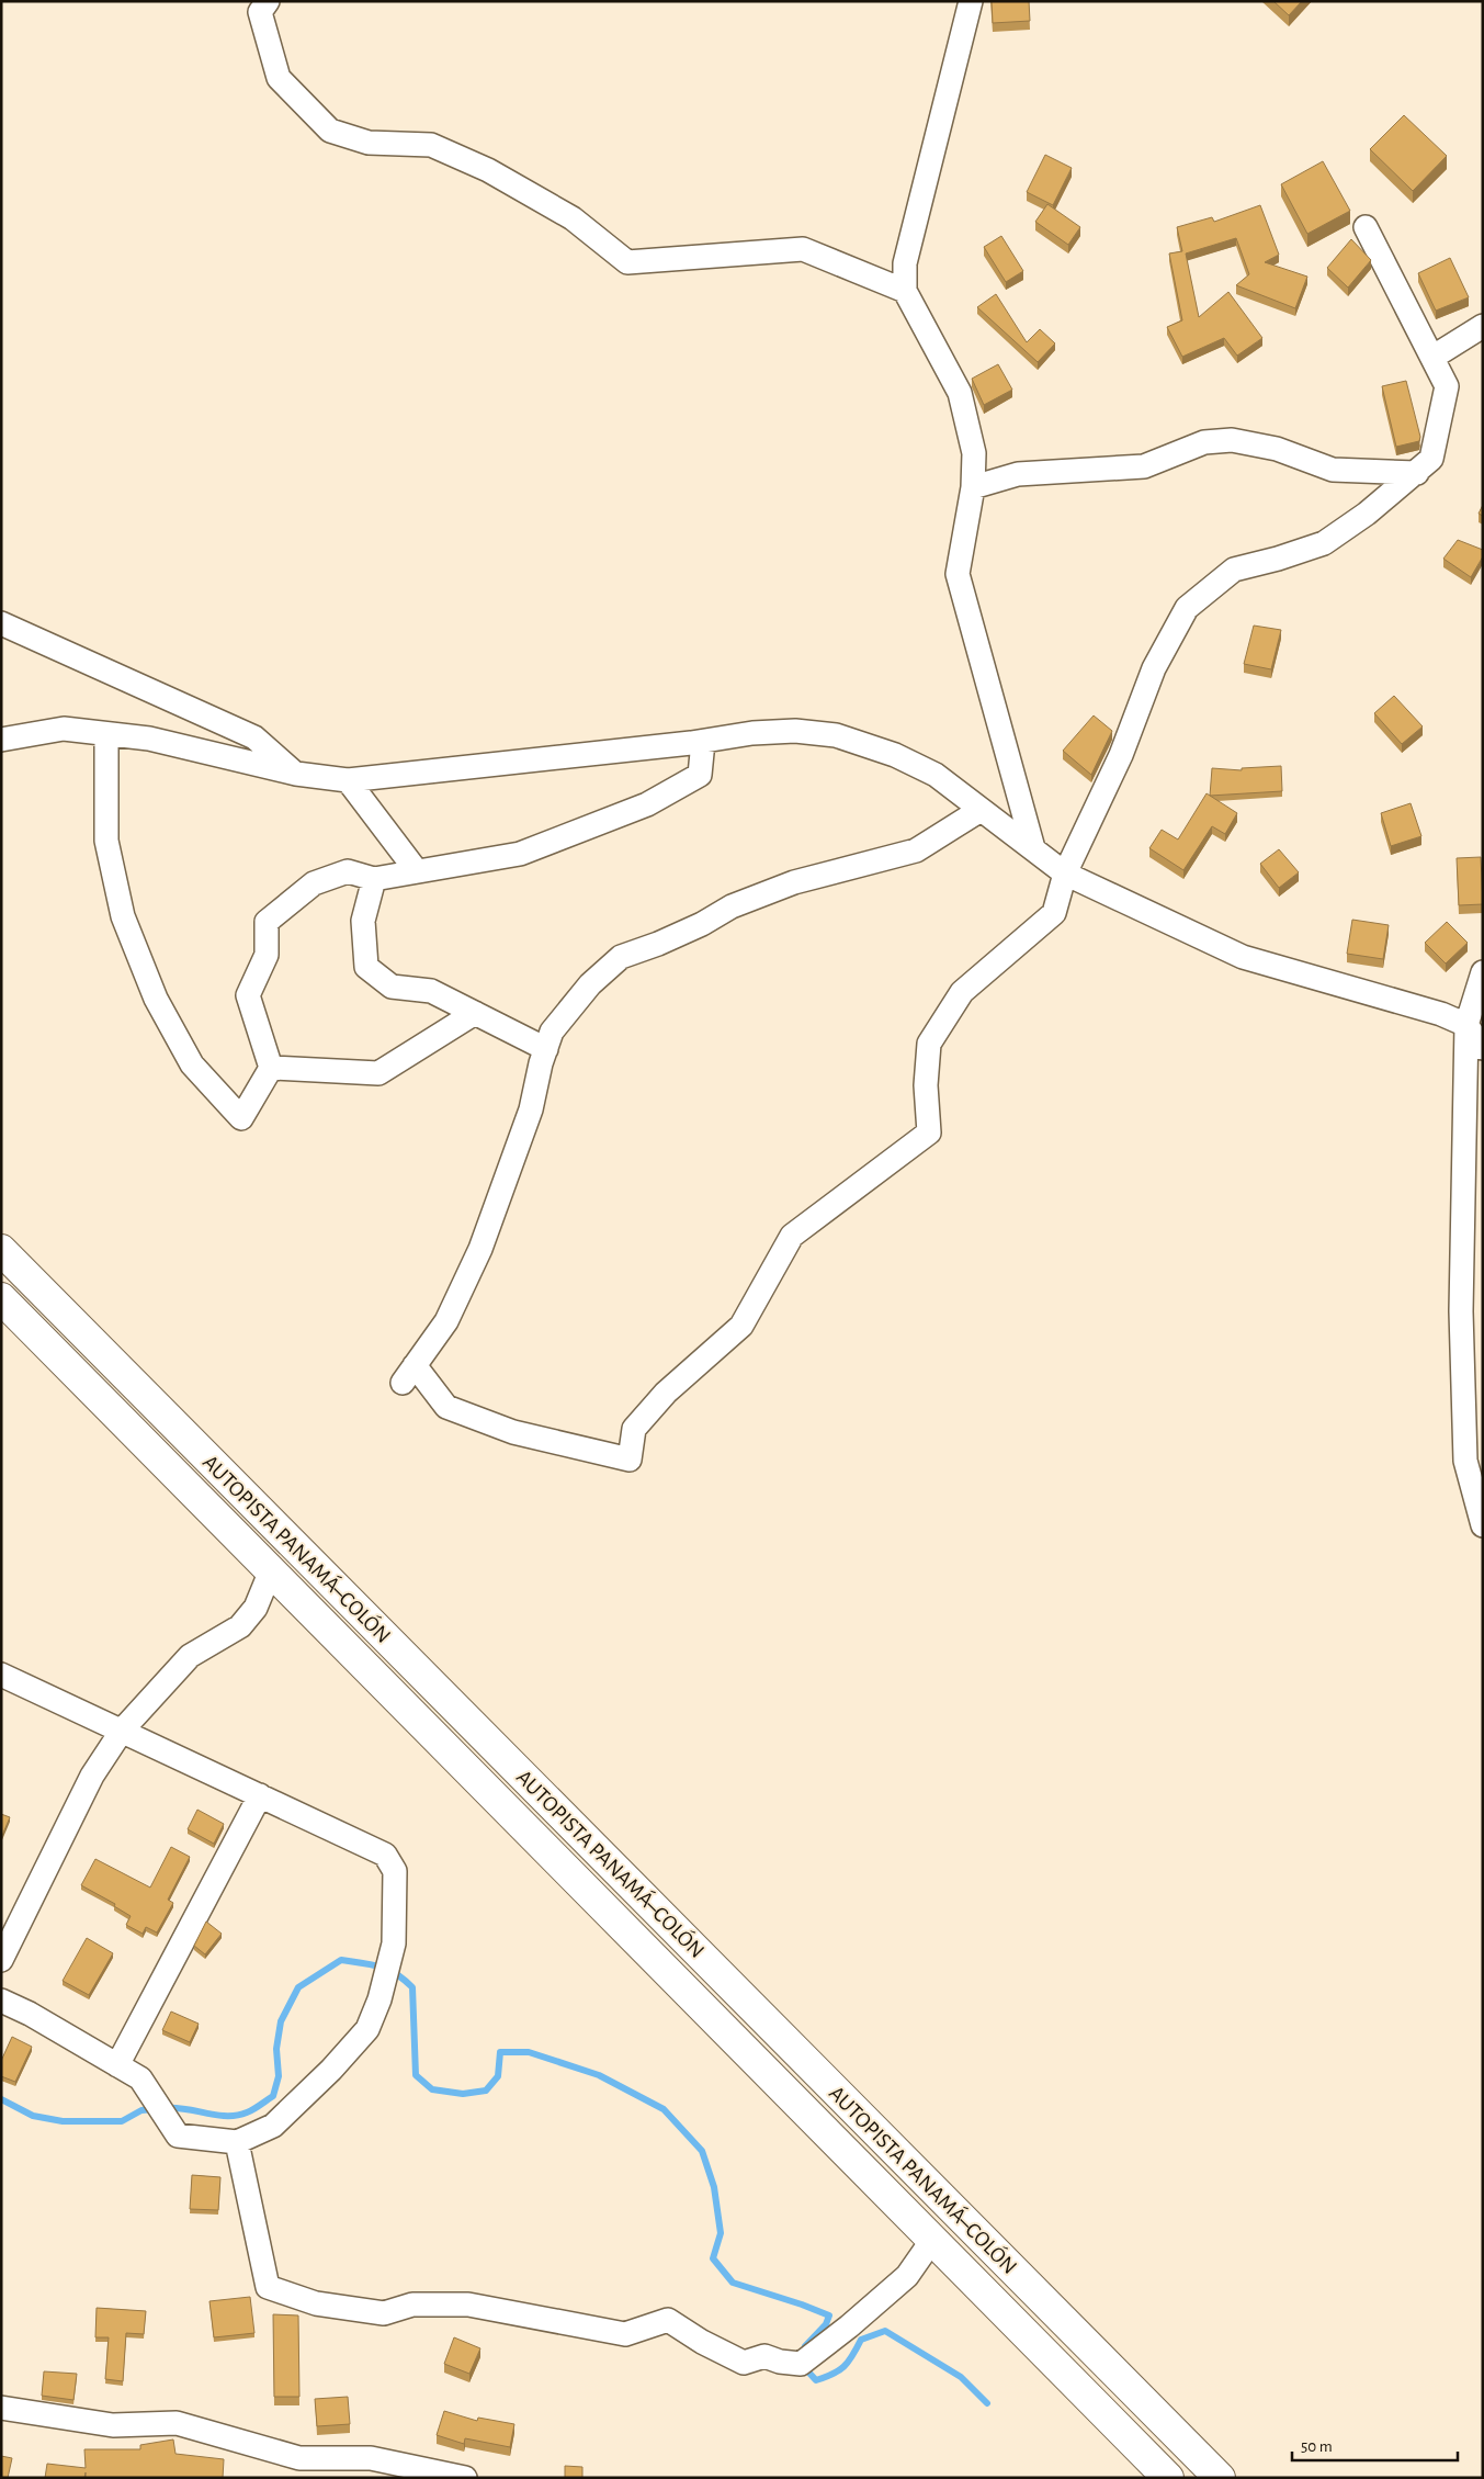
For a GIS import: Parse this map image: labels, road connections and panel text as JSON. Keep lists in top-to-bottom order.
{
  "streets": {
    "highway": ["AUTOPISTA PANAMÁ–COLÓN"]
  },
  "scale_bar": "50 m"
}
